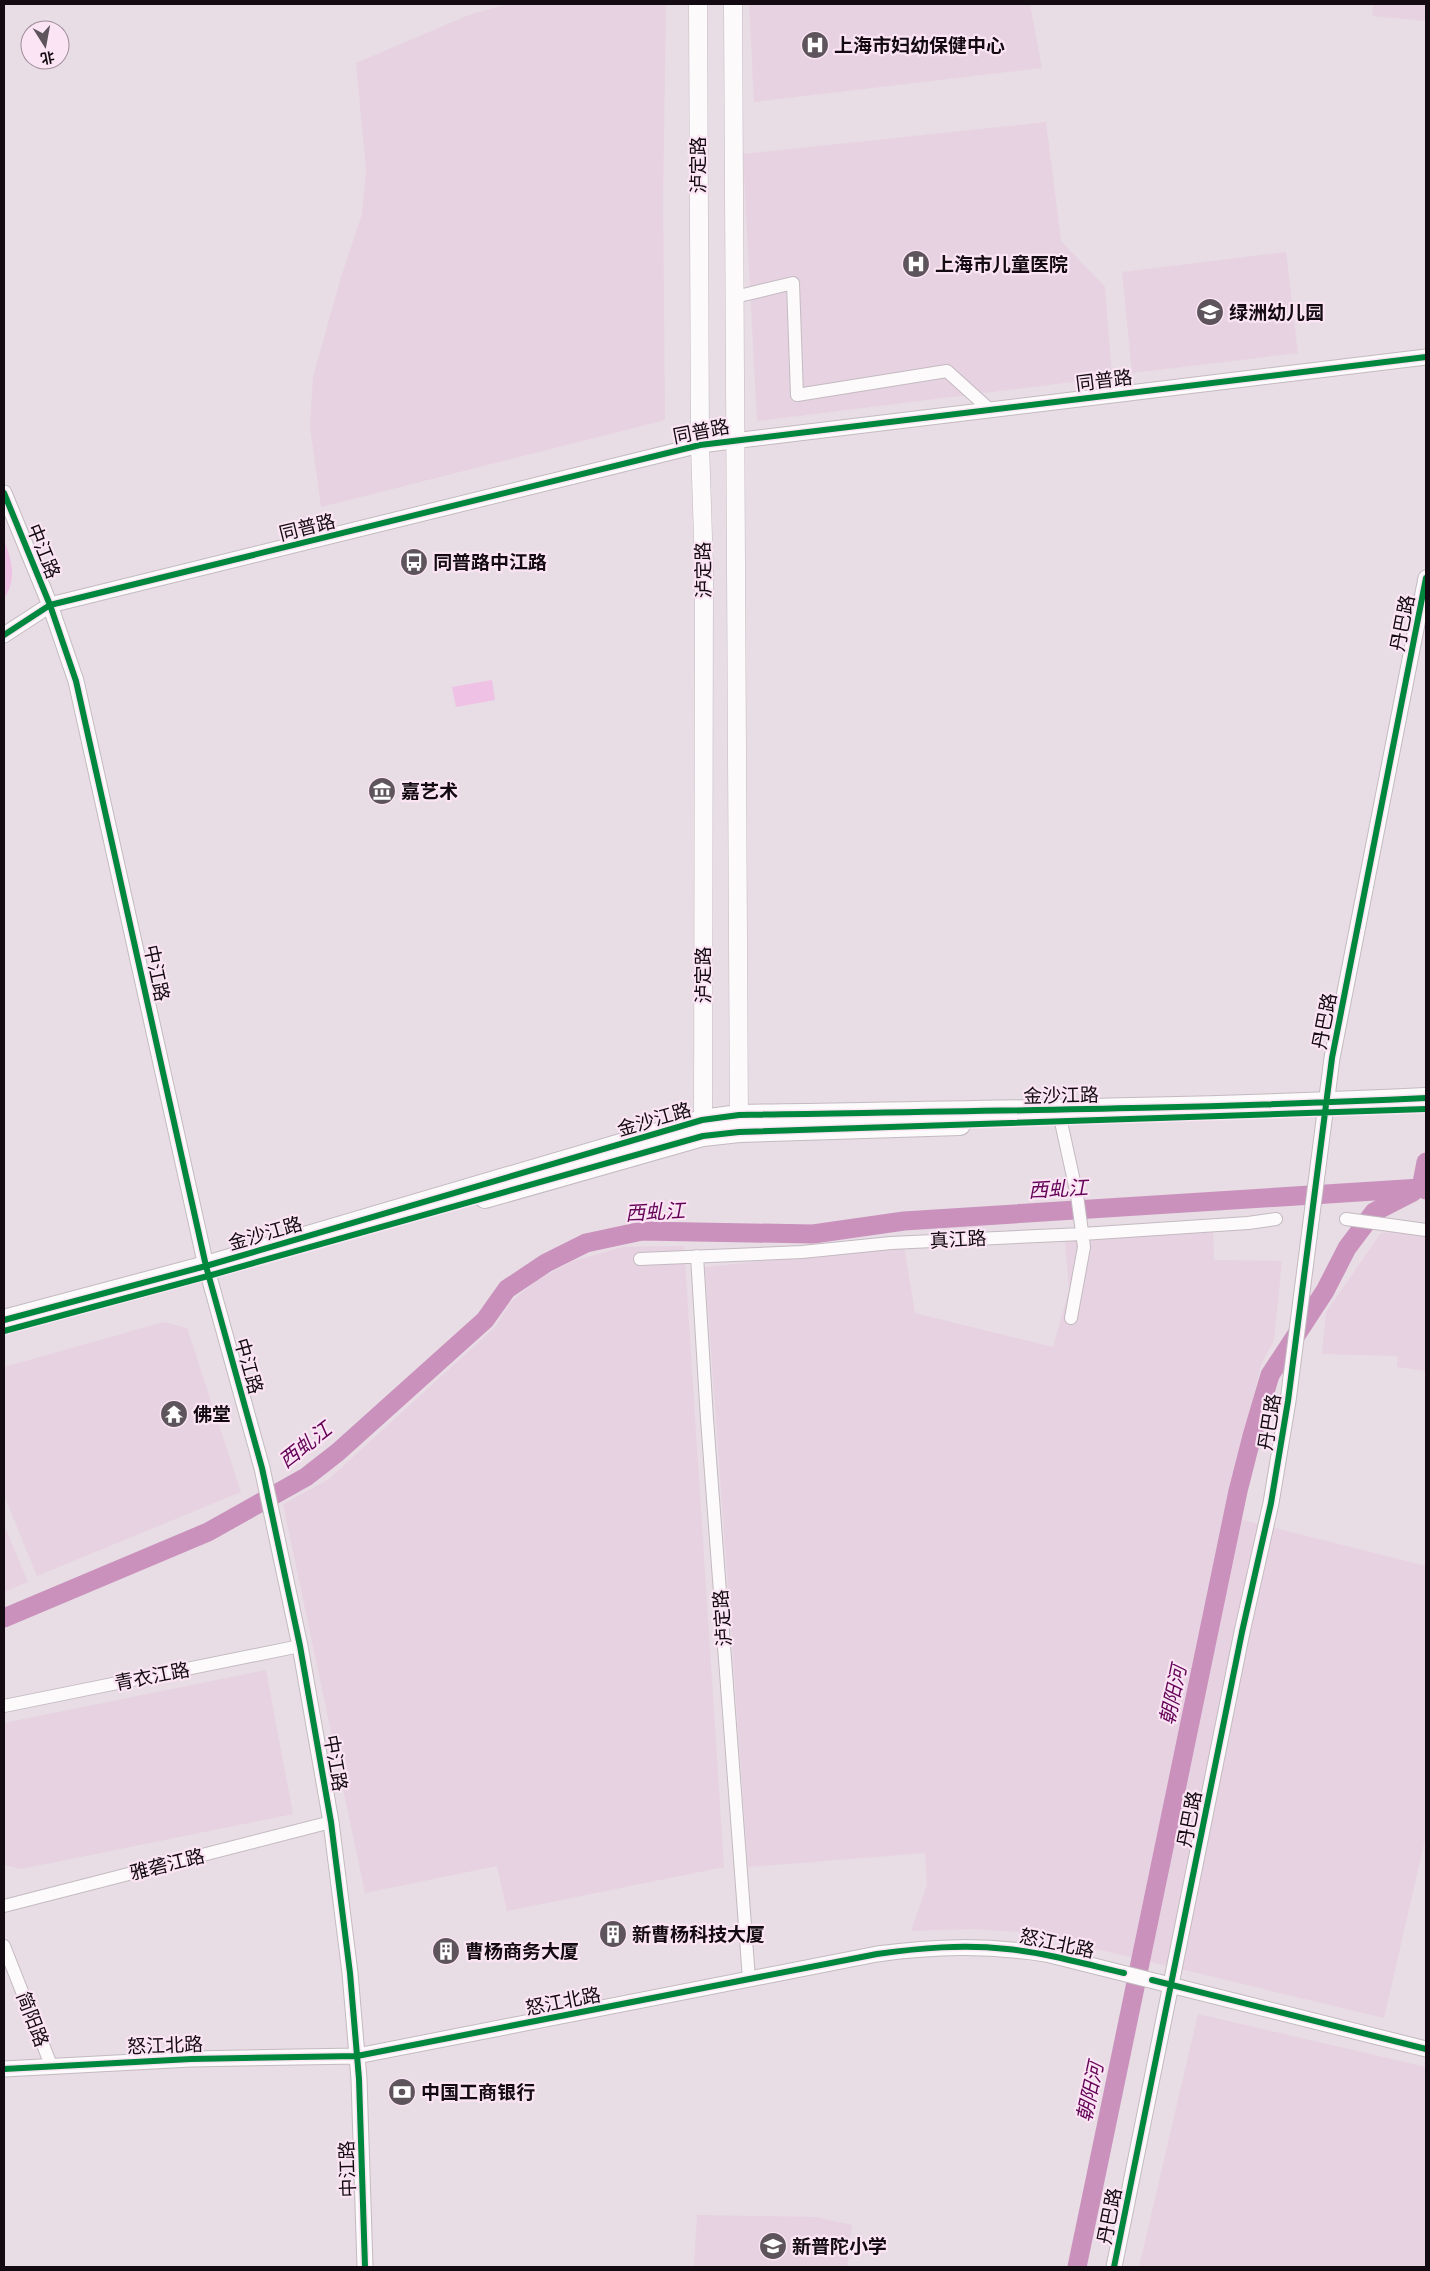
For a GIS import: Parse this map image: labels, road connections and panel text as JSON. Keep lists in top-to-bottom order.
{
  "streets": {
    "main road": ["泸定路", "金沙江路"],
    "street": [
      "同普路",
      "中江路",
      "丹巴路",
      "真江路",
      "青衣江路",
      "雅砻江路",
      "怒江北路",
      "简阳路"
    ]
  },
  "crossings": [
    ["泸定路", "同普路"],
    ["泸定路", "金沙江路"],
    ["泸定路", "真江路"],
    ["泸定路", "怒江北路"],
    ["同普路", "中江路"],
    ["中江路", "金沙江路"],
    ["中江路", "青衣江路"],
    ["中江路", "雅砻江路"],
    ["中江路", "怒江北路"],
    ["丹巴路", "金沙江路"],
    ["丹巴路", "怒江北路"],
    ["怒江北路", "简阳路"]
  ],
  "water": ["西虬江", "朝阳河"],
  "places": {
    "hospital": ["上海市妇幼保健中心", "上海市儿童医院"],
    "school or university": ["绿洲幼儿园", "新普陀小学"],
    "bus stop": ["同普路中江路"],
    "museum": ["嘉艺术"],
    "temple": ["佛堂"],
    "building": ["新曹杨科技大厦", "曹杨商务大厦"],
    "bank": ["中国工商银行"]
  },
  "north": "bottom"
}
